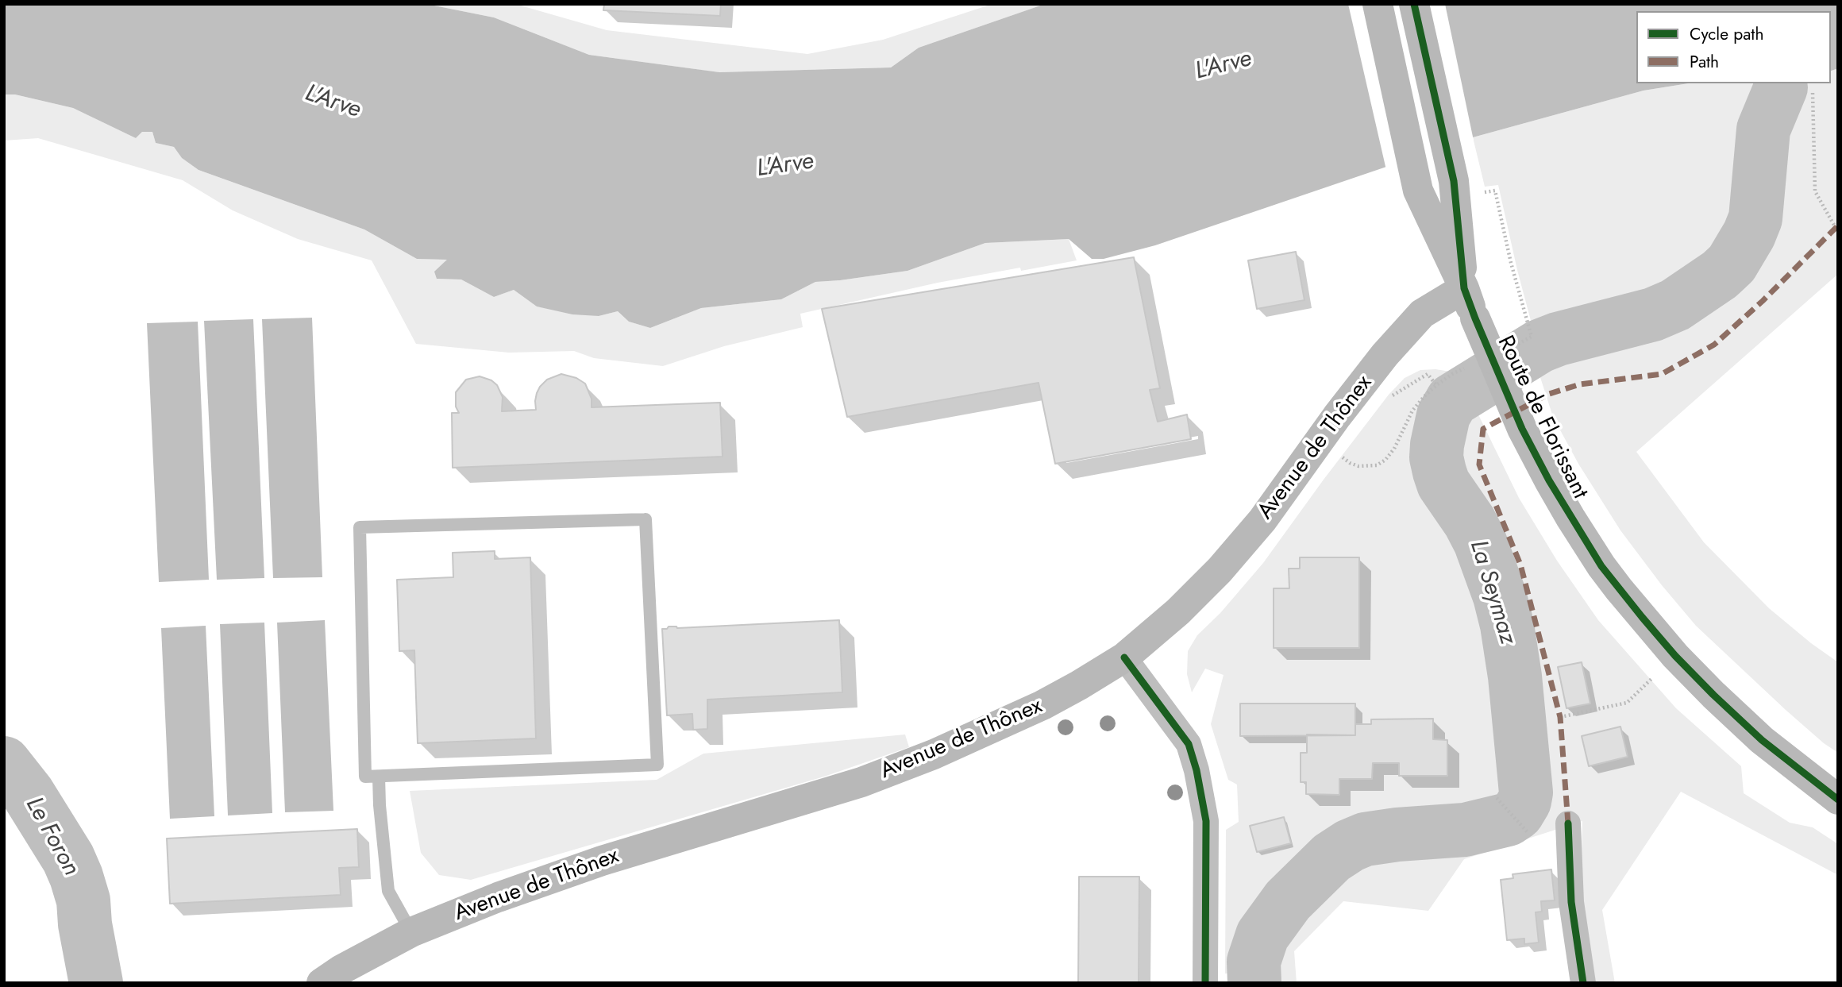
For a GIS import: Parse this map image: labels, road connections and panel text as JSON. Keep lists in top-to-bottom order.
{
  "streets": {
    "main road": ["Route de Florissant", "Avenue de Thônex"]
  },
  "crossings": [
    ["Route de Florissant", "Avenue de Thônex"]
  ],
  "water": ["L'Arve", "La Seymaz", "Le Foron"],
  "legend": ["Cycle path", "Path"]
}
